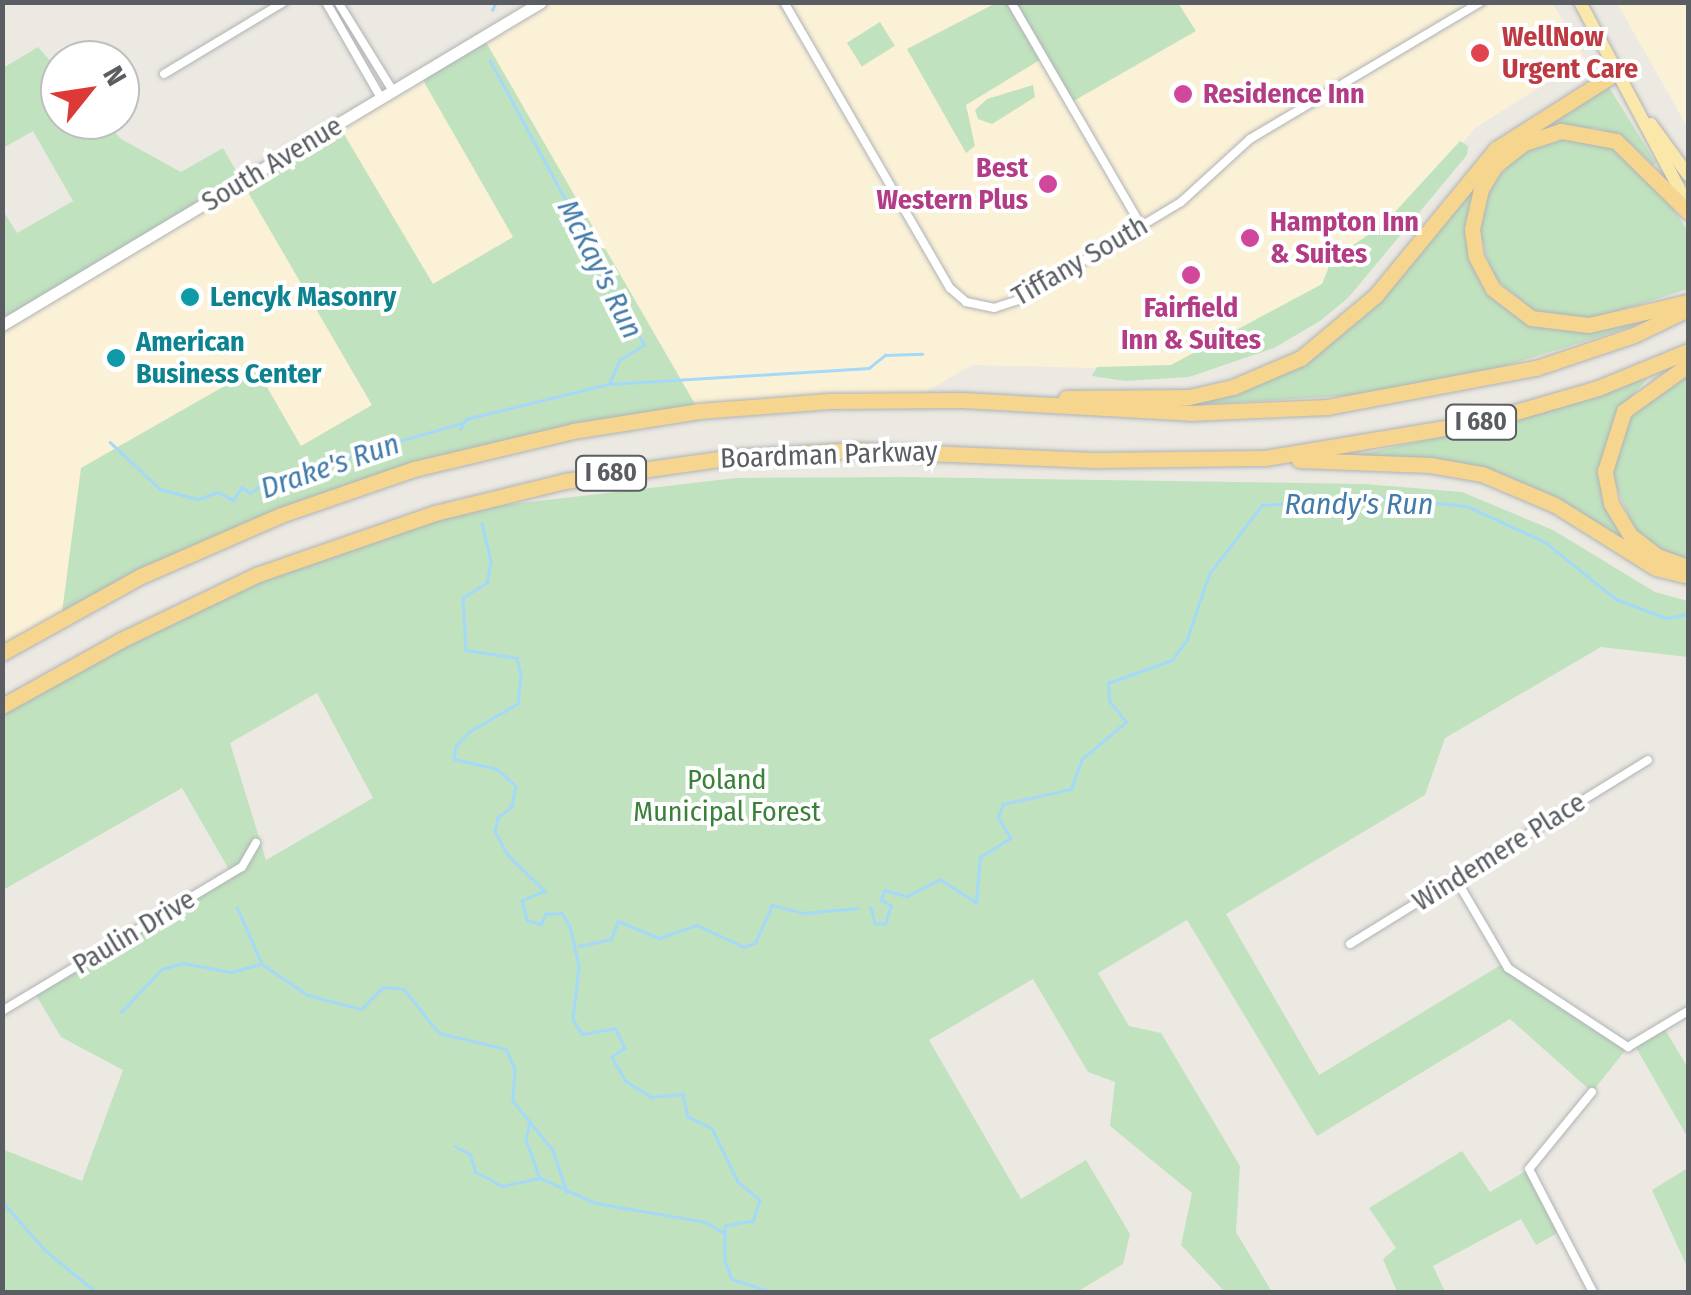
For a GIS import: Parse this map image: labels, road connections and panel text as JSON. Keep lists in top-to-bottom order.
{
  "streets": {
    "highway": ["I 680", "Boardman Parkway"],
    "main road": ["South Avenue"],
    "street": ["Tiffany South", "Windemere Place", "Paulin Drive"]
  },
  "water": ["McKay's Run", "Drake's Run", "Randy's Run"],
  "parks": ["Poland Municipal Forest"],
  "places": [
    "WellNow Urgent Care",
    "Residence Inn",
    "Best Western Plus",
    "Hampton Inn & Suites",
    "Fairfield Inn & Suites",
    "Lencyk Masonry",
    "American Business Center"
  ],
  "north": "top right"
}
